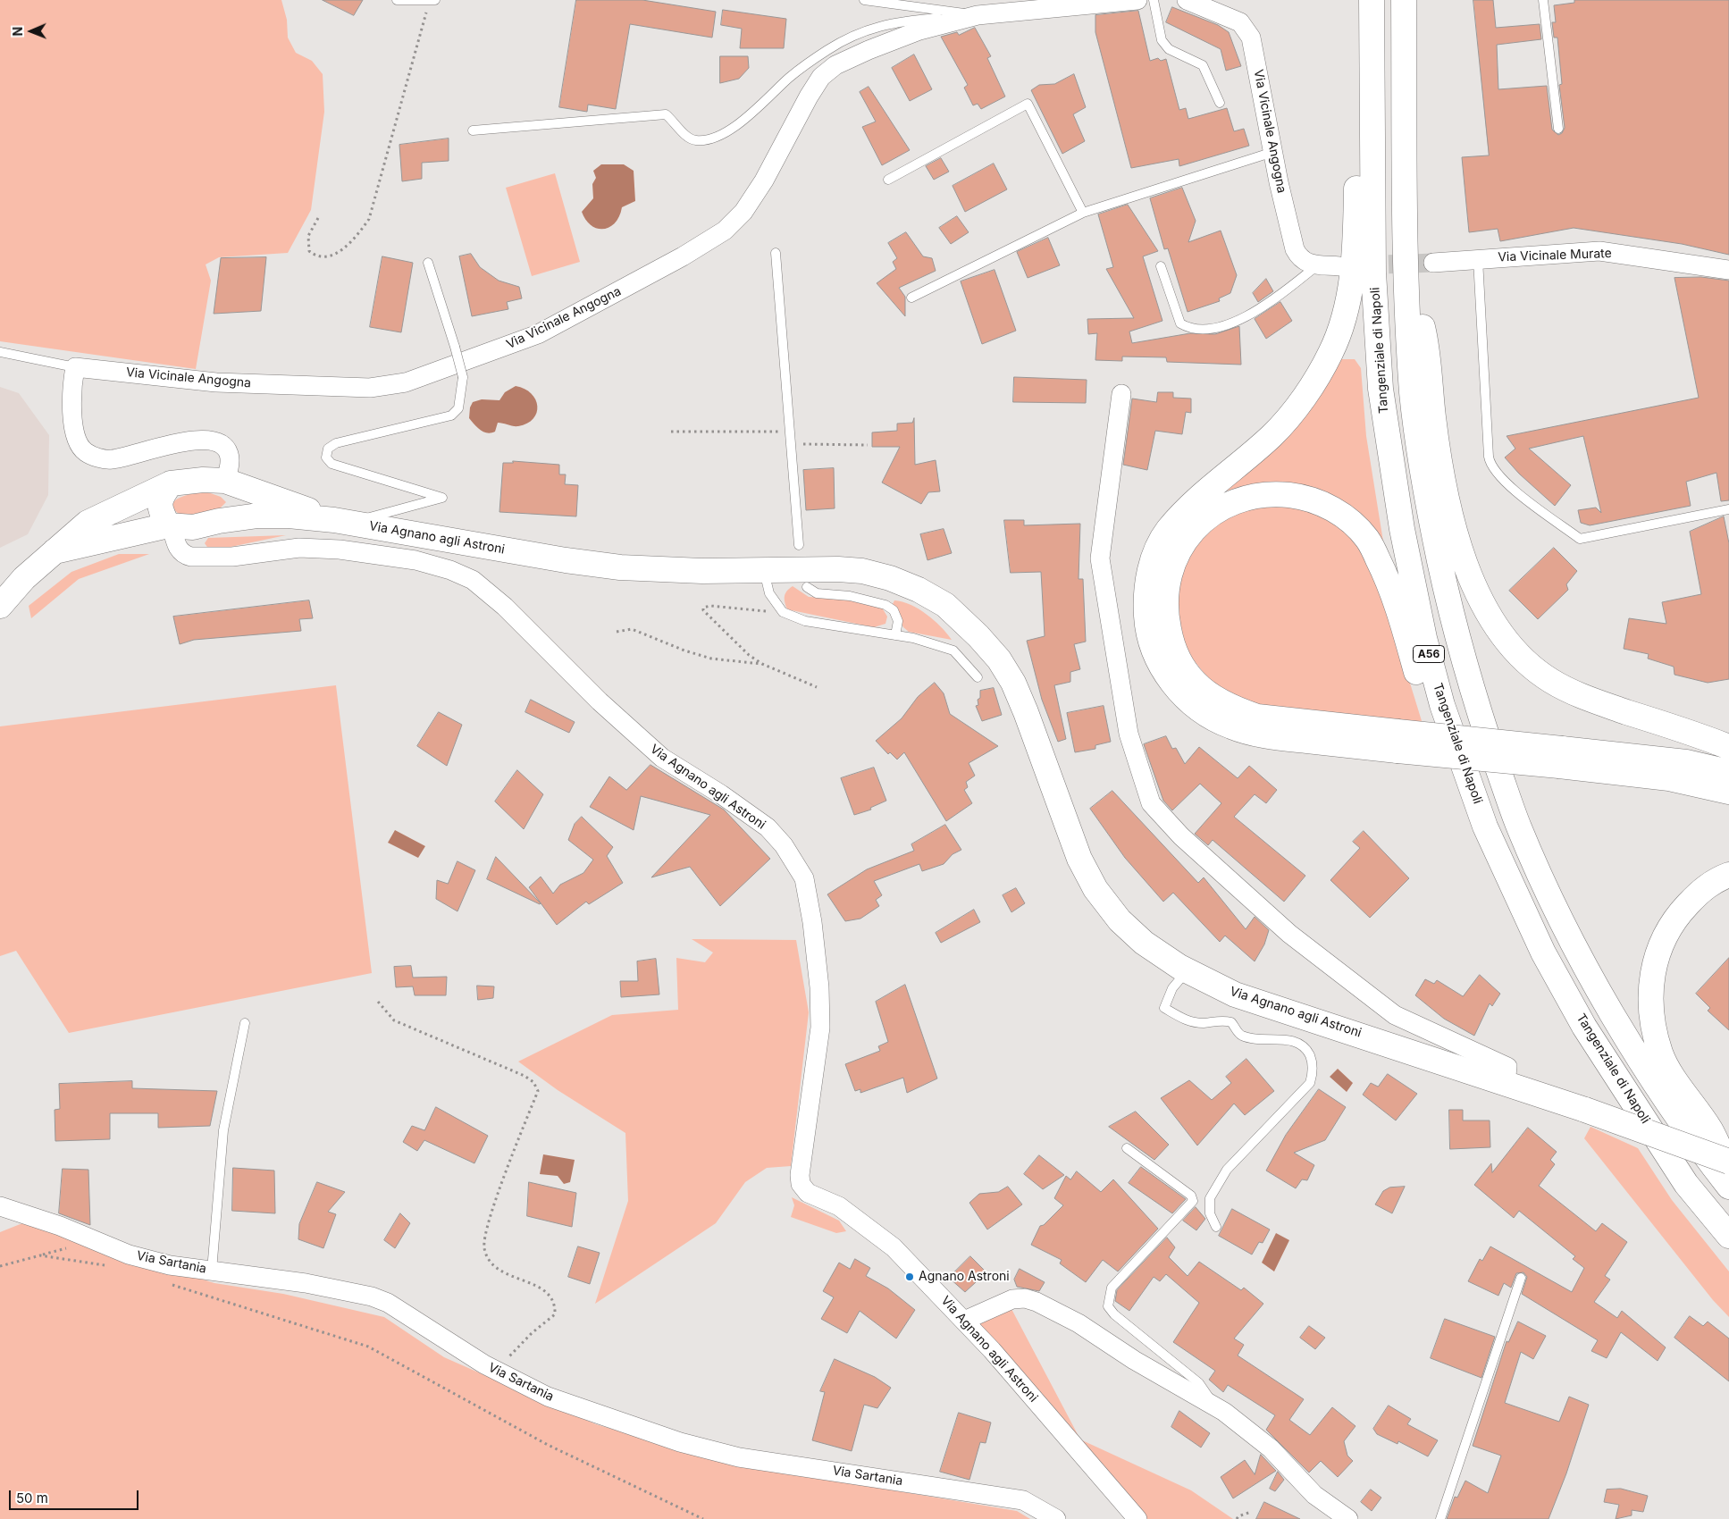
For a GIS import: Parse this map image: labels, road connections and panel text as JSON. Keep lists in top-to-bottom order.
{
  "streets": {
    "main road": ["Tangenziale di Napoli", "Via Agnano agli Astroni", "A56"],
    "street": ["Via Vicinale Angogna", "Via Vicinale Murate", "Via Sartania"]
  },
  "places": ["Agnano Astroni"],
  "scale_bar": "50 m",
  "north": "left"
}
